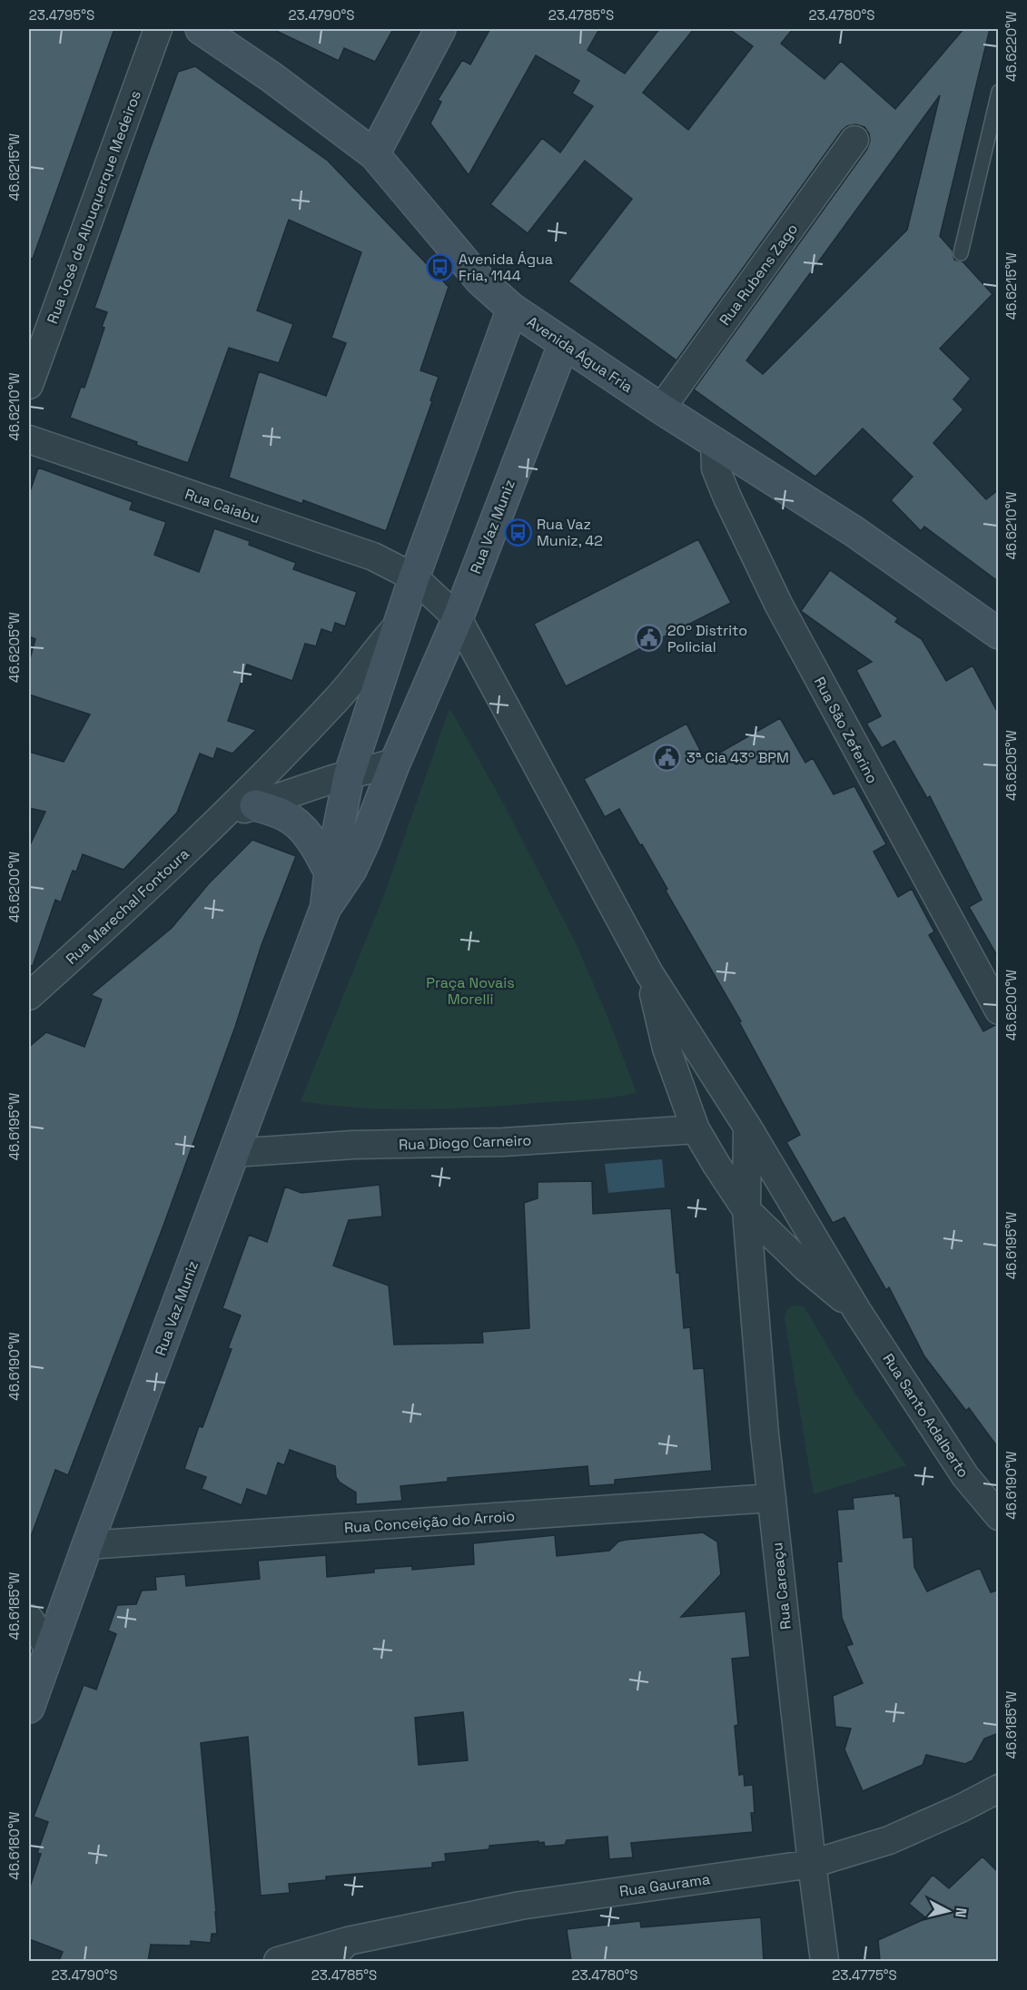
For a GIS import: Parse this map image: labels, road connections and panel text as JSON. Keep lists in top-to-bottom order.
{
  "streets": {
    "street": [
      "Rua José de Albuquerque Medeiros",
      "Rua Rubens Zago",
      "Avenida Água Fria",
      "Rua Caiabu",
      "Rua Vaz Muniz",
      "Rua São Zeferino",
      "Rua Marechal Fontoura",
      "Rua Diogo Carneiro",
      "Rua Santo Adalberto",
      "Rua Conceição do Arroio",
      "Rua Careaçu",
      "Rua Gaurama"
    ]
  },
  "crossings": [
    ["Rua Rubens Zago", "Avenida Água Fria"],
    ["Avenida Água Fria", "Rua Vaz Muniz"],
    ["Avenida Água Fria", "Rua São Zeferino"],
    ["Rua Caiabu", "Rua Vaz Muniz"],
    ["Rua Vaz Muniz", "Rua Marechal Fontoura"],
    ["Rua Vaz Muniz", "Rua Diogo Carneiro"],
    ["Rua Vaz Muniz", "Rua Conceição do Arroio"],
    ["Rua Santo Adalberto", "Rua Careaçu"],
    ["Rua Conceição do Arroio", "Rua Careaçu"],
    ["Rua Careaçu", "Rua Gaurama"]
  ],
  "parks": ["Praça Novais Morelli"],
  "places": {
    "bus stop": ["Avenida Água Fria, 1144", "Rua Vaz Muniz, 42"],
    "public building": ["20º Distrito Policial", "3ª Cia 43º BPM"]
  },
  "north": "right",
  "coordinates": [
    "23.4795°S",
    "23.4790°S",
    "23.4785°S",
    "23.4780°S",
    "46.6220°W",
    "46.6215°W",
    "46.6210°W",
    "46.6205°W",
    "46.6200°W",
    "46.6195°W",
    "46.6190°W",
    "46.6185°W",
    "46.6180°W",
    "23.4775°S"
  ]
}
